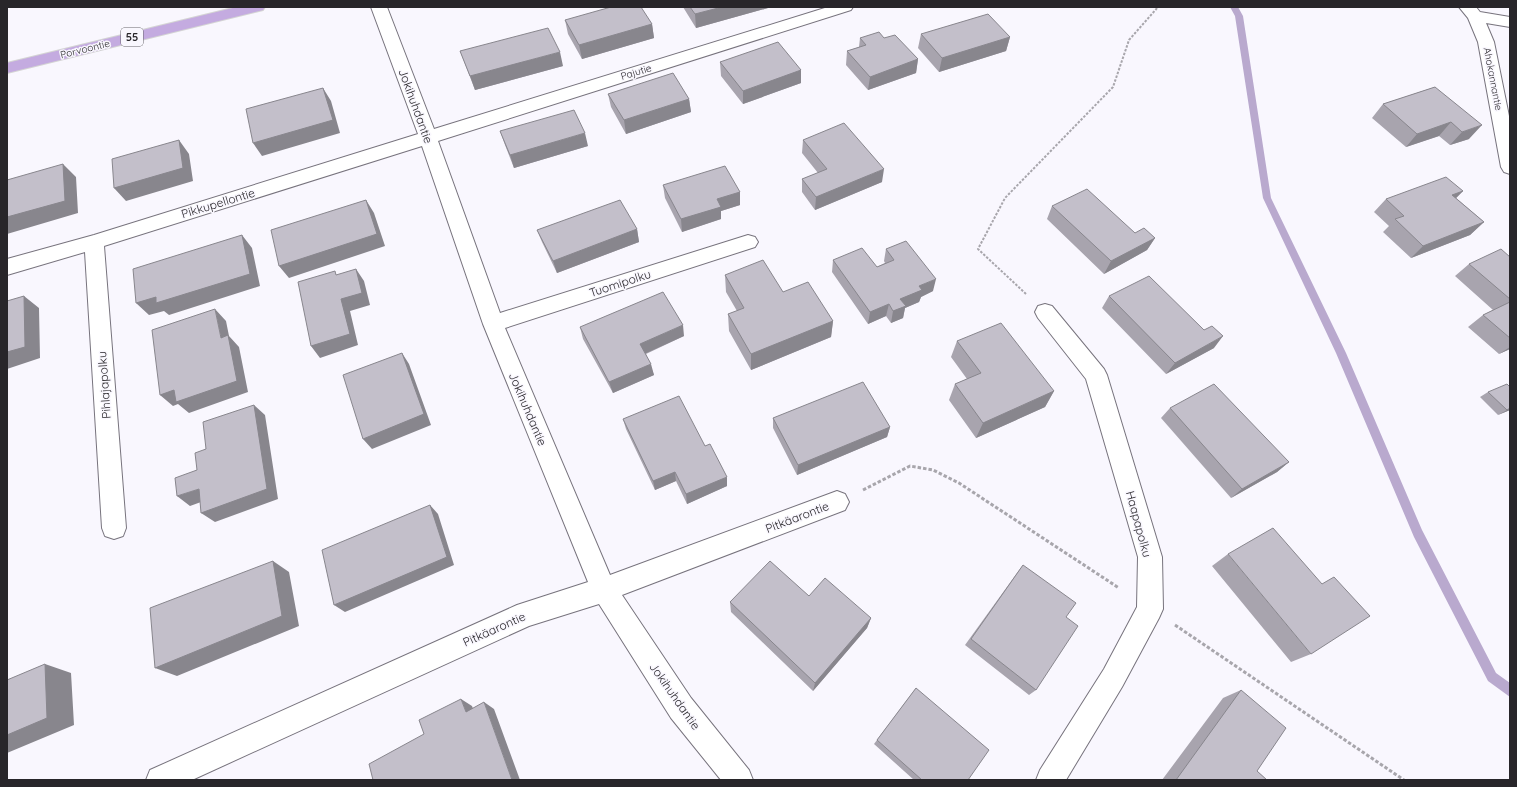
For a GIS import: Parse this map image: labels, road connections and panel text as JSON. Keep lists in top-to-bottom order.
{
  "streets": {
    "main road": ["55", "Porvoontie"],
    "street": [
      "Pajutie",
      "Ahokannantie",
      "Jokihuhdantie",
      "Pikkupellontie",
      "Tuomipolku",
      "Pihlajapolku",
      "Pitkäarontie",
      "Haapapolku"
    ]
  },
  "crossings": [
    ["Pajutie", "Jokihuhdantie"],
    ["Pajutie", "Pikkupellontie"],
    ["Jokihuhdantie", "Pikkupellontie"],
    ["Jokihuhdantie", "Tuomipolku"],
    ["Jokihuhdantie", "Pitkäarontie"],
    ["Pikkupellontie", "Pihlajapolku"]
  ]
}
